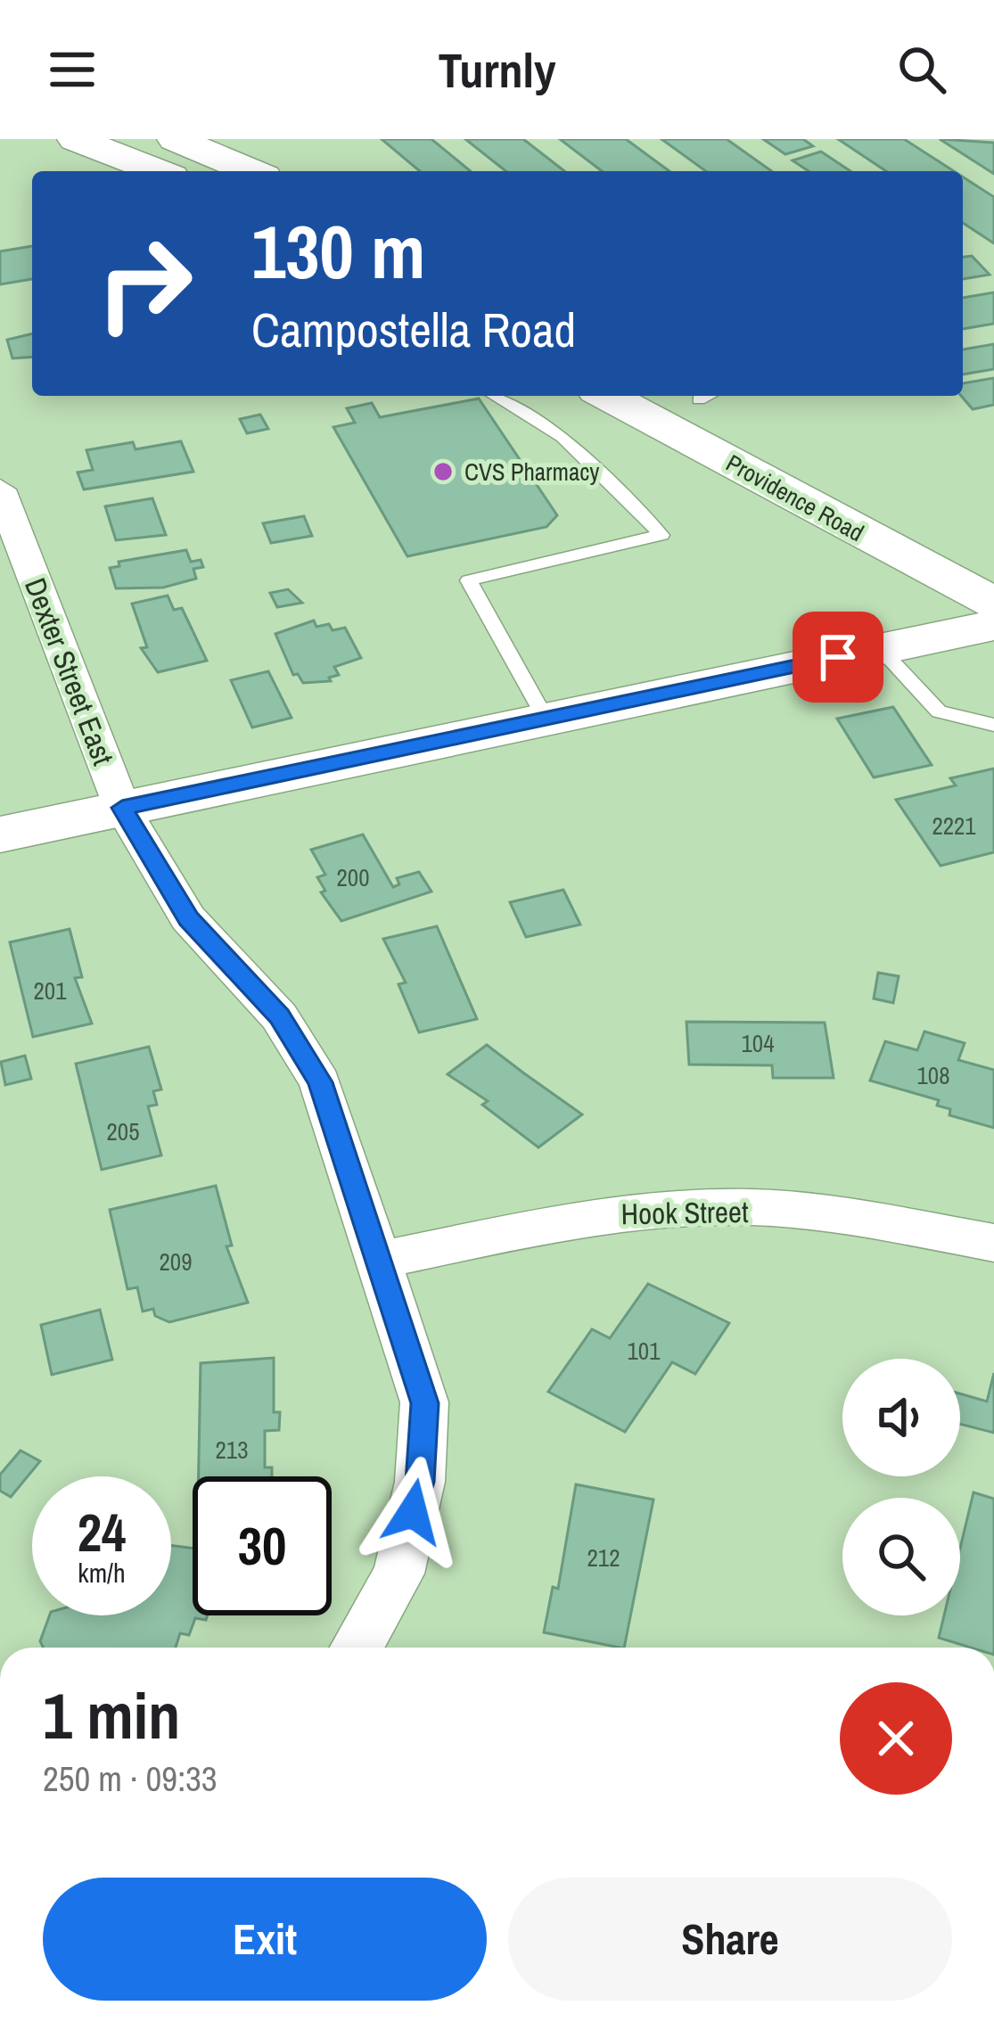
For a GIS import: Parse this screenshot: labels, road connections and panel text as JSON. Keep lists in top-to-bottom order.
{
  "streets": {
    "main road": ["Providence Road"],
    "street": ["Dexter Street East", "Hook Street"]
  },
  "crossings": [
    ["Dexter Street East", "Hook Street"]
  ],
  "places": ["CVS Pharmacy"],
  "house_numbers": [
    "2221",
    "200",
    "201",
    "104",
    "108",
    "205",
    "209",
    "101",
    "213",
    "212"
  ],
  "page": {
    "header": "Turnly",
    "turn": ["130 m", "Campostella Road"],
    "speed": "24 km/h",
    "limit": "30",
    "heading": ["1 min", "250 m · 09:33"],
    "buttons": ["Exit", "Share"]
  }
}
